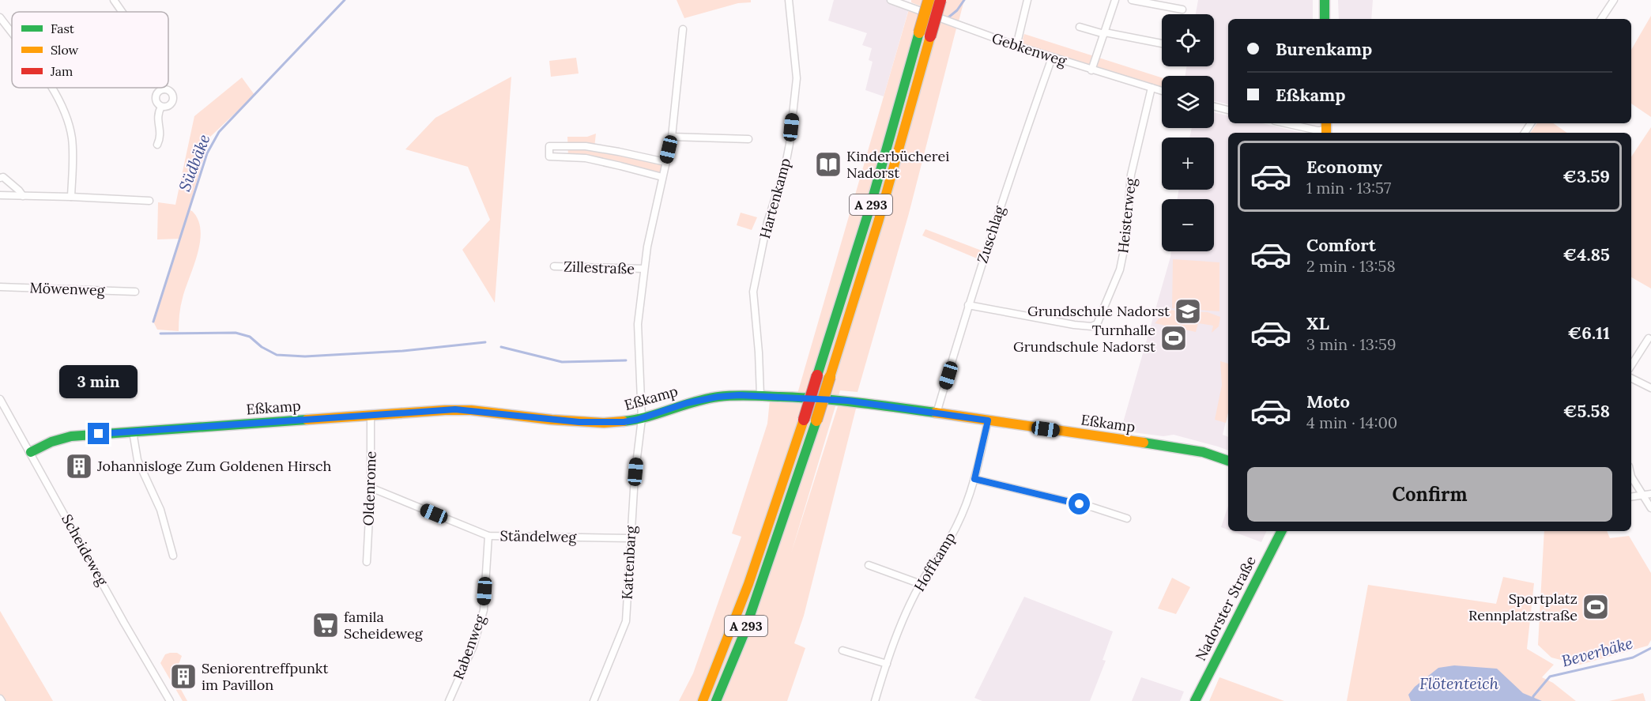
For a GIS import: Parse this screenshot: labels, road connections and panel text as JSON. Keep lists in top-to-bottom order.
{
  "streets": {
    "main road": ["A 293", "Eßkamp", "Nadorster Straße"],
    "street": [
      "Gebkenweg",
      "Hartenkamp",
      "Heisterweg",
      "Zuschlag",
      "Zillestraße",
      "Möwenweg",
      "Oldenrome",
      "Ständelweg",
      "Scheideweg",
      "Hoffkamp",
      "Kattenbarg",
      "Rabenweg"
    ]
  },
  "crossings": [
    ["Gebkenweg", "Heisterweg"],
    ["Gebkenweg", "Zuschlag"],
    ["Hartenkamp", "Eßkamp"],
    ["Heisterweg", "Zuschlag"],
    ["Zuschlag", "Eßkamp"],
    ["Zillestraße", "Kattenbarg"],
    ["Eßkamp", "Oldenrome"],
    ["Eßkamp", "Scheideweg"],
    ["Eßkamp", "Hoffkamp"],
    ["Eßkamp", "Kattenbarg"],
    ["Oldenrome", "Ständelweg"],
    ["Ständelweg", "Kattenbarg"],
    ["Ständelweg", "Rabenweg"]
  ],
  "water": ["Südbäke", "Beverbäke", "Flötenteich"],
  "places": {
    "library": ["Kinderbücherei Nadorst"],
    "school or university": ["Grundschule Nadorst"],
    "sports": ["Turnhalle Grundschule Nadorst", "Sportplatz Rennplatzstraße"],
    "building": ["Johannisloge Zum Goldenen Hirsch", "Seniorentreffpunkt im Pavillon"],
    "supermarket": ["famila Scheideweg"]
  },
  "legend": ["Fast", "Slow", "Jam"],
  "page": {
    "map_buttons": ["+", "−"],
    "banner": ["Burenkamp", "Eßkamp"],
    "list": [
      {
        "name": "Economy",
        "note": "1 min · 13:57",
        "value": "€3.59"
      },
      {
        "name": "Comfort",
        "note": "2 min · 13:58",
        "value": "€4.85"
      },
      {
        "name": "XL",
        "note": "3 min · 13:59",
        "value": "€6.11"
      },
      {
        "name": "Moto",
        "note": "4 min · 14:00",
        "value": "€5.58"
      }
    ],
    "bubble": "3 min",
    "buttons": "Confirm"
  }
}
